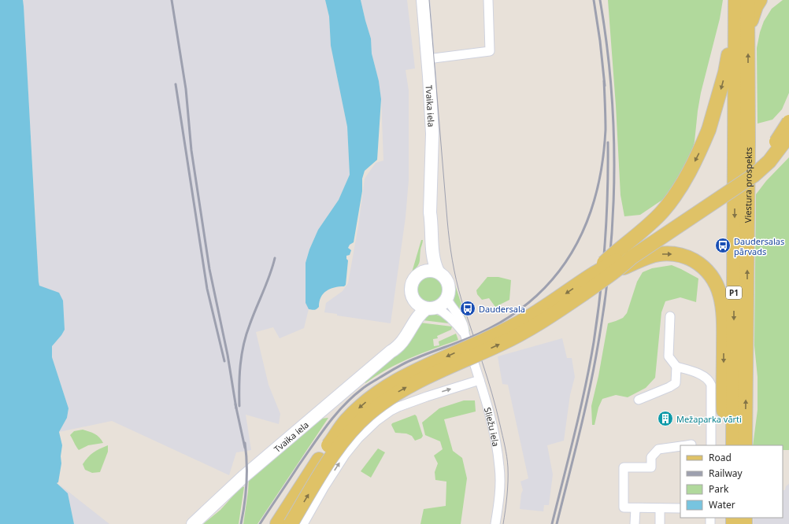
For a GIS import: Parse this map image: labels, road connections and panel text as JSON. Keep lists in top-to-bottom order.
{
  "streets": {
    "main road": ["Viestura prospekts", "P1"],
    "street": ["Tvaika iela", "Sliežu iela"]
  },
  "crossings": [
    ["Tvaika iela", "Sliežu iela"]
  ],
  "places": {
    "bus stop": ["Daudersalas pārvads", "Daudersala"],
    "building": ["Mežaparka vārti"]
  },
  "legend": [
    "Road",
    "Railway",
    "Park",
    "Water"
  ]
}
